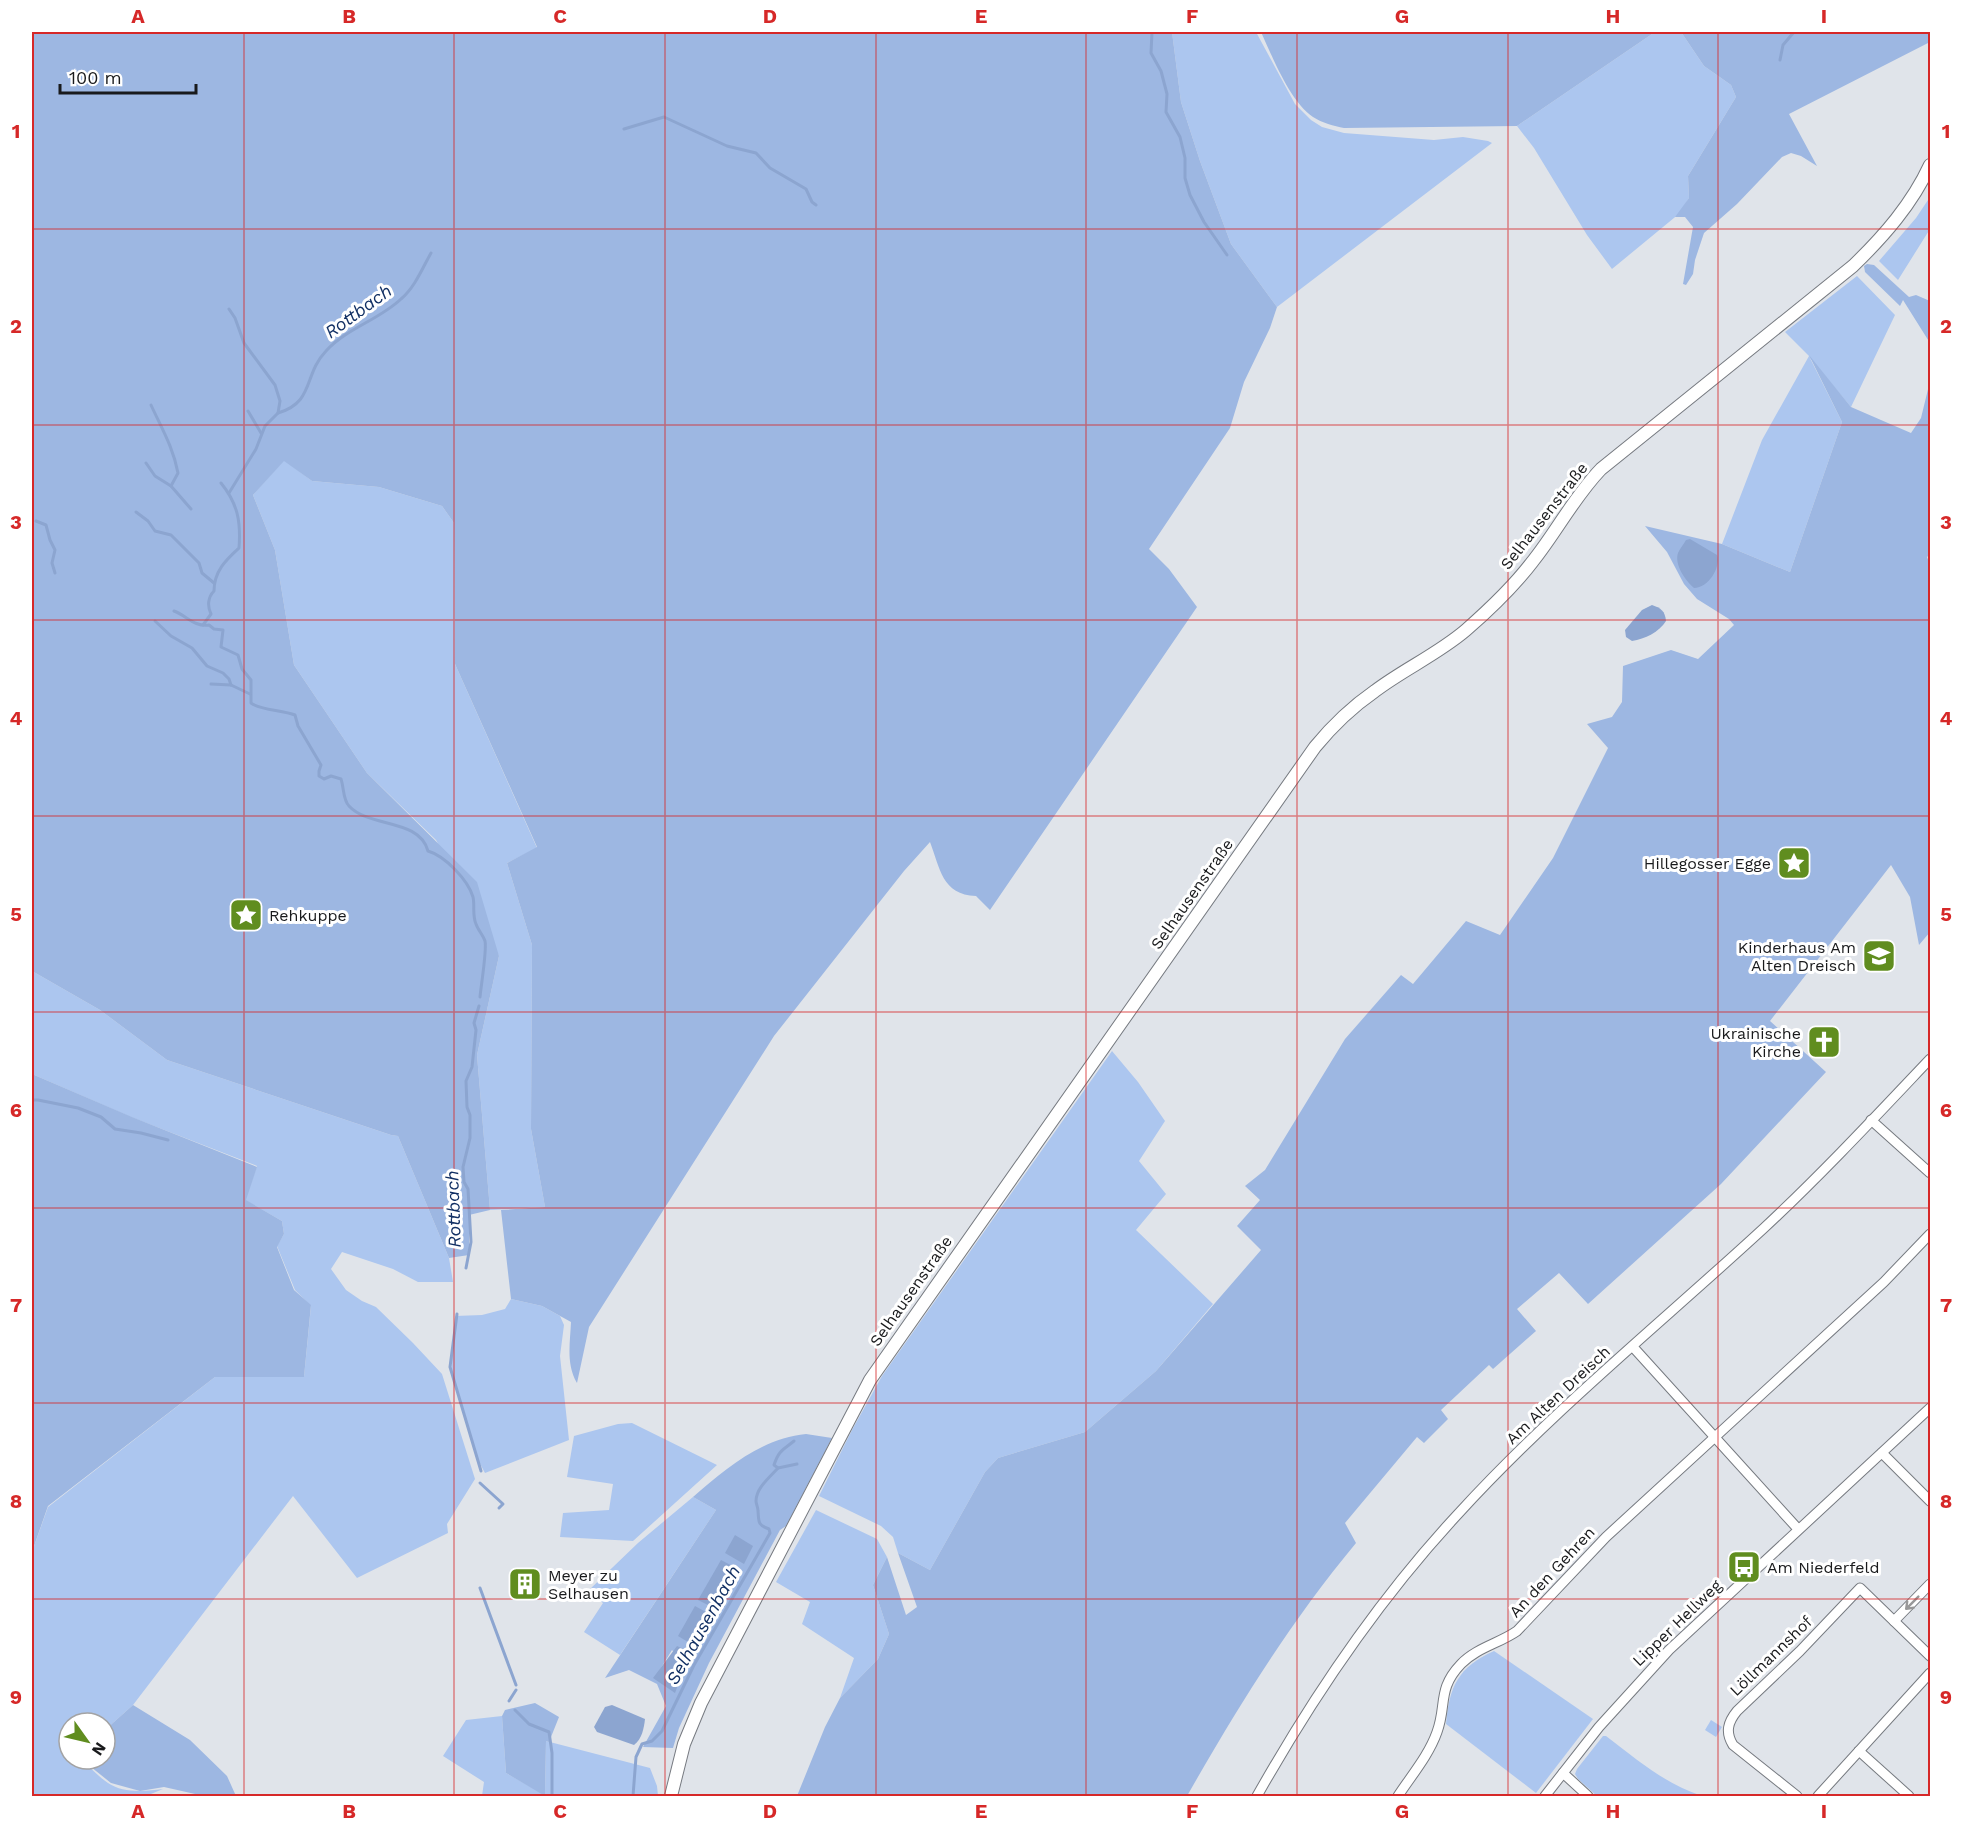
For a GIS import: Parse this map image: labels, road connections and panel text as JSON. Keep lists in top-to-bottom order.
{
  "streets": {
    "street": [
      "Selhausenstraße",
      "Am Alten Dreisch",
      "An den Gehren",
      "Lipper Hellweg",
      "Löllmannshof"
    ]
  },
  "water": ["Rottbach", "Selhausenbach"],
  "places": {
    "place": ["Hillegosser Egge", "Rehkuppe"],
    "school or university": ["Kinderhaus Am Alten Dreisch"],
    "church": ["Ukrainische Kirche"],
    "bus stop": ["Am Niederfeld"],
    "building": ["Meyer zu Selhausen"]
  },
  "scale_bar": "100 m",
  "north": "bottom right",
  "grid": {
    "columns": [
      "A",
      "B",
      "C",
      "D",
      "E",
      "F",
      "G",
      "H",
      "I"
    ],
    "rows": [
      "1",
      "2",
      "3",
      "4",
      "5",
      "6",
      "7",
      "8",
      "9"
    ]
  }
}
